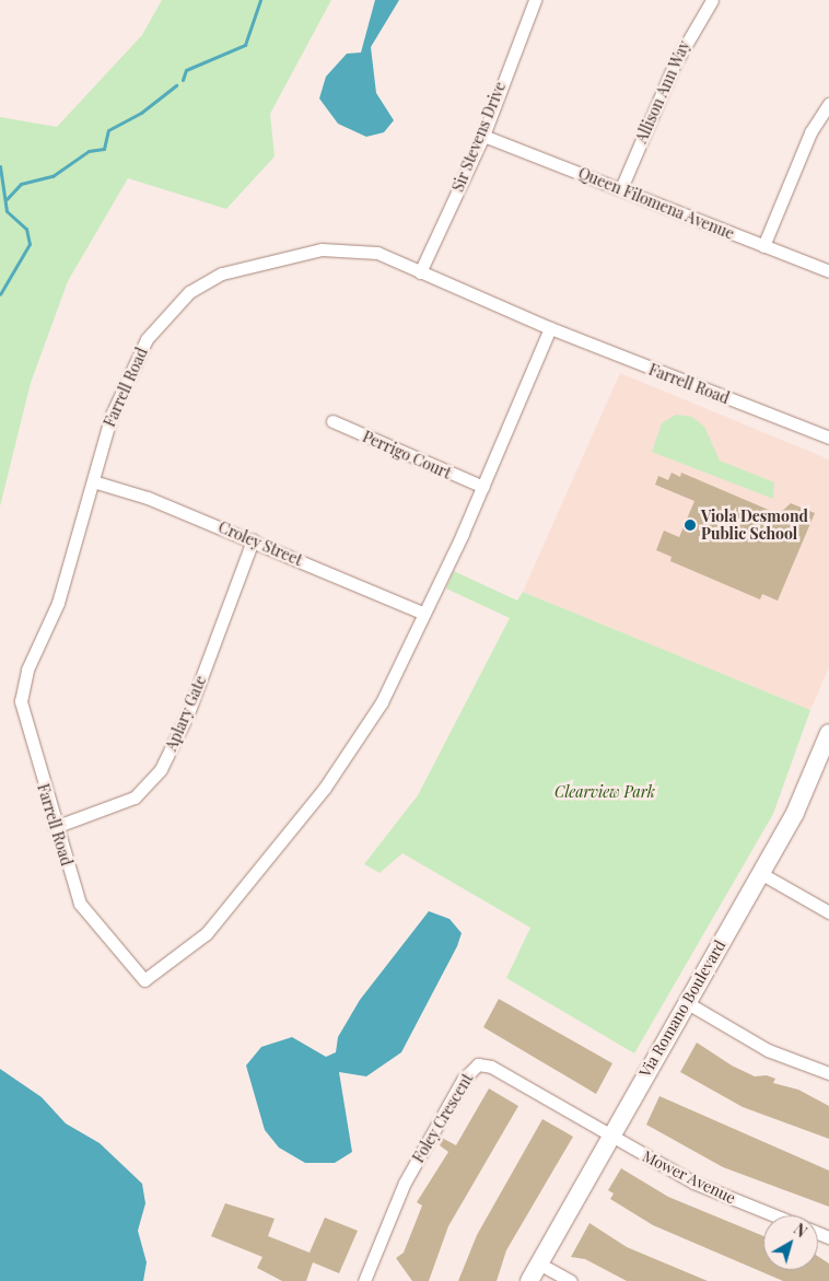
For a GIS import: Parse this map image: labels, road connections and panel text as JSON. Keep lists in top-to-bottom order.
{
  "streets": {
    "street": [
      "Allison Ann Way",
      "Sir Stevens Drive",
      "Queen Filomena Avenue",
      "Farrell Road",
      "Perrigo Court",
      "Croley Street",
      "Aplary Gate",
      "Via Romano Boulevard",
      "Foley Crescent",
      "Mower Avenue"
    ]
  },
  "crossings": [
    ["Allison Ann Way", "Queen Filomena Avenue"],
    ["Sir Stevens Drive", "Queen Filomena Avenue"],
    ["Sir Stevens Drive", "Farrell Road"],
    ["Farrell Road", "Perrigo Court"],
    ["Farrell Road", "Croley Street"],
    ["Farrell Road", "Aplary Gate"],
    ["Croley Street", "Aplary Gate"],
    ["Via Romano Boulevard", "Foley Crescent"],
    ["Via Romano Boulevard", "Mower Avenue"],
    ["Foley Crescent", "Mower Avenue"]
  ],
  "parks": ["Clearview Park"],
  "places": ["Viola Desmond Public School"],
  "north": "top right"
}
